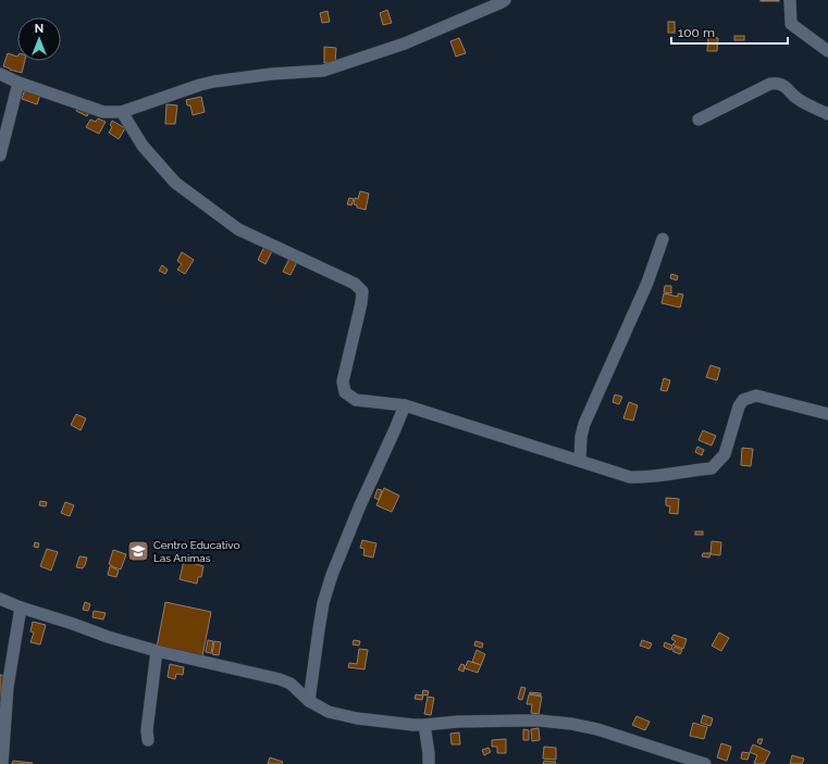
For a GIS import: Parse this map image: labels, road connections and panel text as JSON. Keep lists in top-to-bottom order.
{
  "places": {
    "school or university": ["Centro Educativo Las Animas"]
  },
  "scale_bar": "100 m",
  "north": "top"
}
